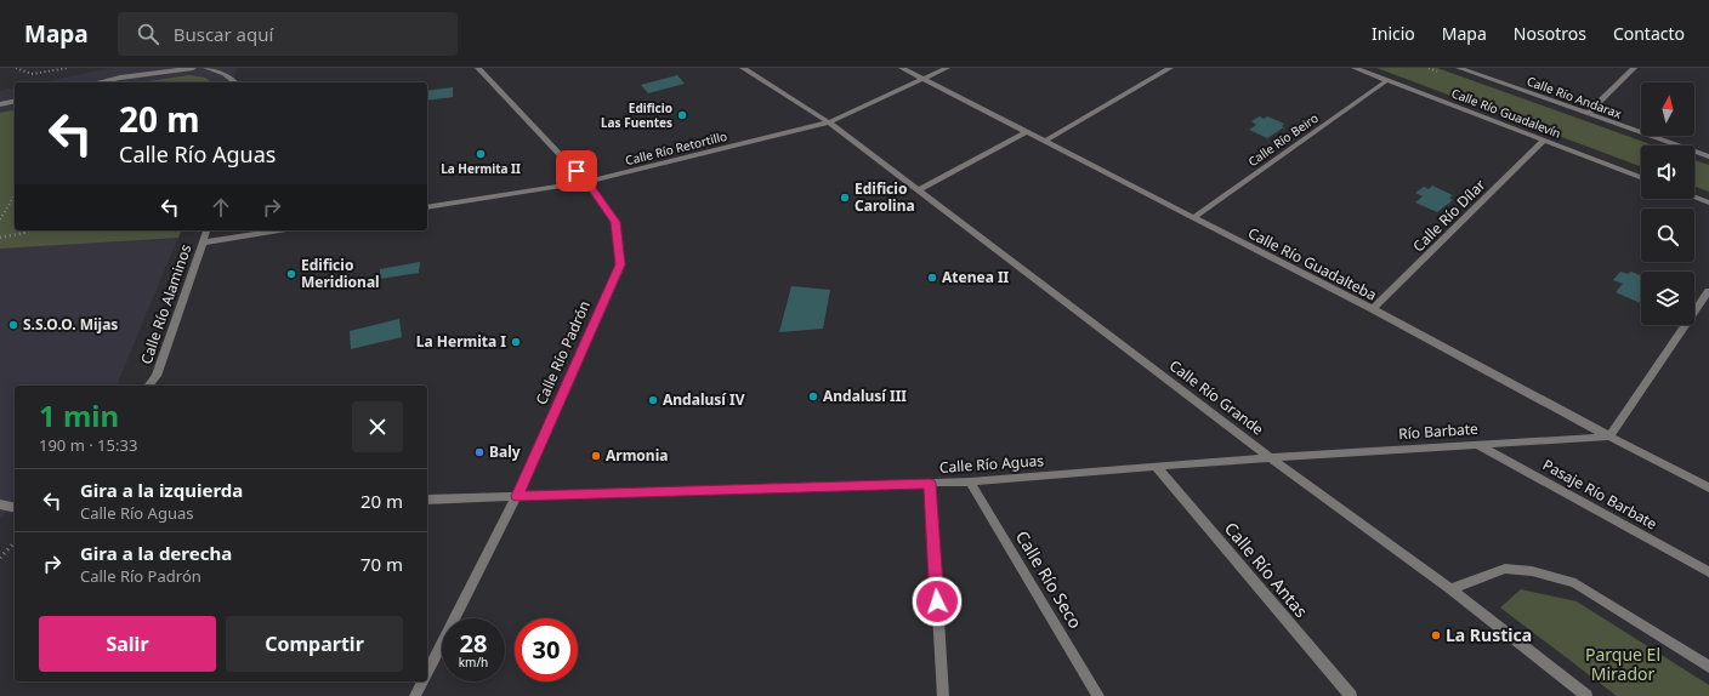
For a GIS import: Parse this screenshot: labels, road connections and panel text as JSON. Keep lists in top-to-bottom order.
{
  "streets": {
    "street": [
      "Calle Río Andarax",
      "Calle Río Guadalevín",
      "Calle Río Beiro",
      "Calle Río Retortillo",
      "Calle Río Dílar",
      "Calle Río Guadalteba",
      "Calle Río Alaminos",
      "Calle Río Padrón",
      "Calle Río Grande",
      "Río Barbate",
      "Calle Río Aguas",
      "Pasaje Río Barbate",
      "Calle Río Antas",
      "Calle Río Seco"
    ]
  },
  "crossings": [
    ["Calle Río Guadalevín", "Calle Río Beiro"],
    ["Calle Río Guadalevín", "Calle Río Dílar"],
    ["Calle Río Beiro", "Calle Río Guadalteba"],
    ["Calle Río Retortillo", "Calle Río Guadalteba"],
    ["Calle Río Retortillo", "Calle Río Padrón"],
    ["Calle Río Retortillo", "Calle Río Grande"],
    ["Calle Río Dílar", "Calle Río Guadalteba"],
    ["Calle Río Guadalteba", "Río Barbate"],
    ["Calle Río Padrón", "Calle Río Aguas"],
    ["Calle Río Grande", "Río Barbate"],
    ["Calle Río Grande", "Calle Río Aguas"],
    ["Río Barbate", "Calle Río Aguas"],
    ["Río Barbate", "Pasaje Río Barbate"],
    ["Calle Río Aguas", "Calle Río Antas"],
    ["Calle Río Aguas", "Calle Río Seco"]
  ],
  "parks": ["Parque El Mirador"],
  "places": [
    "Edificio Las Fuentes",
    "La Hermita II",
    "Edificio Carolina",
    "Edificio Meridional",
    "Atenea II",
    "S.S.O.O. Mijas",
    "La Hermita I",
    "Andalusí III",
    "Andalusí IV",
    "Baly",
    "Armonia",
    "La Rustica"
  ],
  "north": "top",
  "page": {
    "header": "Mapa",
    "search": "Buscar aquí",
    "nav": [
      "Inicio",
      "Mapa",
      "Nosotros",
      "Contacto"
    ],
    "turn": ["20 m", "Calle Río Aguas"],
    "heading": ["1 min", "190 m · 15:33"],
    "list": [
      {
        "name": "Gira a la izquierda",
        "note": "Calle Río Aguas",
        "value": "20 m"
      },
      {
        "name": "Gira a la derecha",
        "note": "Calle Río Padrón",
        "value": "70 m"
      }
    ],
    "buttons": ["Salir", "Compartir"],
    "speed": "28 km/h",
    "limit": "30"
  }
}
